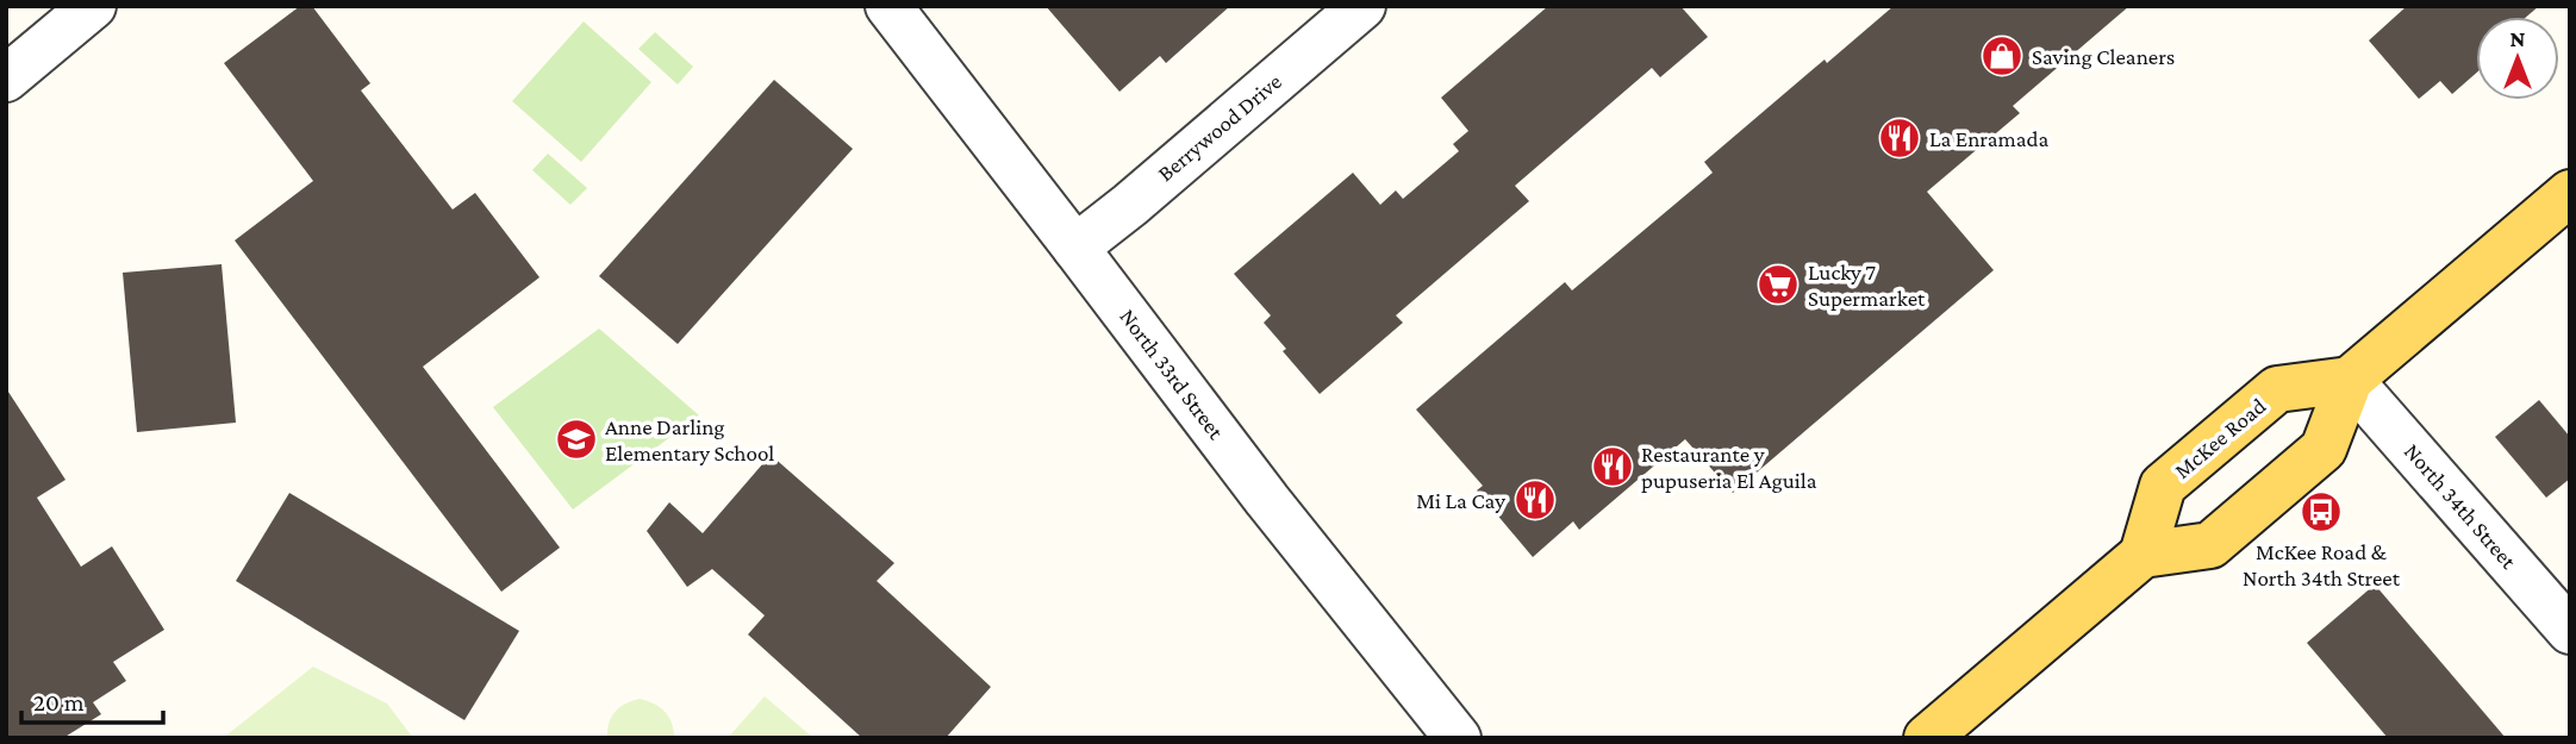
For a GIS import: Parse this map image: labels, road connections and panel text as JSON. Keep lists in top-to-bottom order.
{
  "streets": {
    "main road": ["McKee Road"],
    "street": ["Berrywood Drive", "North 33rd Street", "North 34th Street"]
  },
  "crossings": [
    ["Berrywood Drive", "North 33rd Street"],
    ["McKee Road", "North 34th Street"]
  ],
  "places": {
    "shop": ["Saving Cleaners"],
    "restaurant": ["La Enramada", "Restaurante y pupuseria El Aguila", "Mi La Cay"],
    "supermarket": ["Lucky 7 Supermarket"],
    "school or university": ["Anne Darling Elementary School"],
    "bus stop": ["McKee Road & North 34th Street"]
  },
  "scale_bar": "20 m",
  "north": "top"
}
